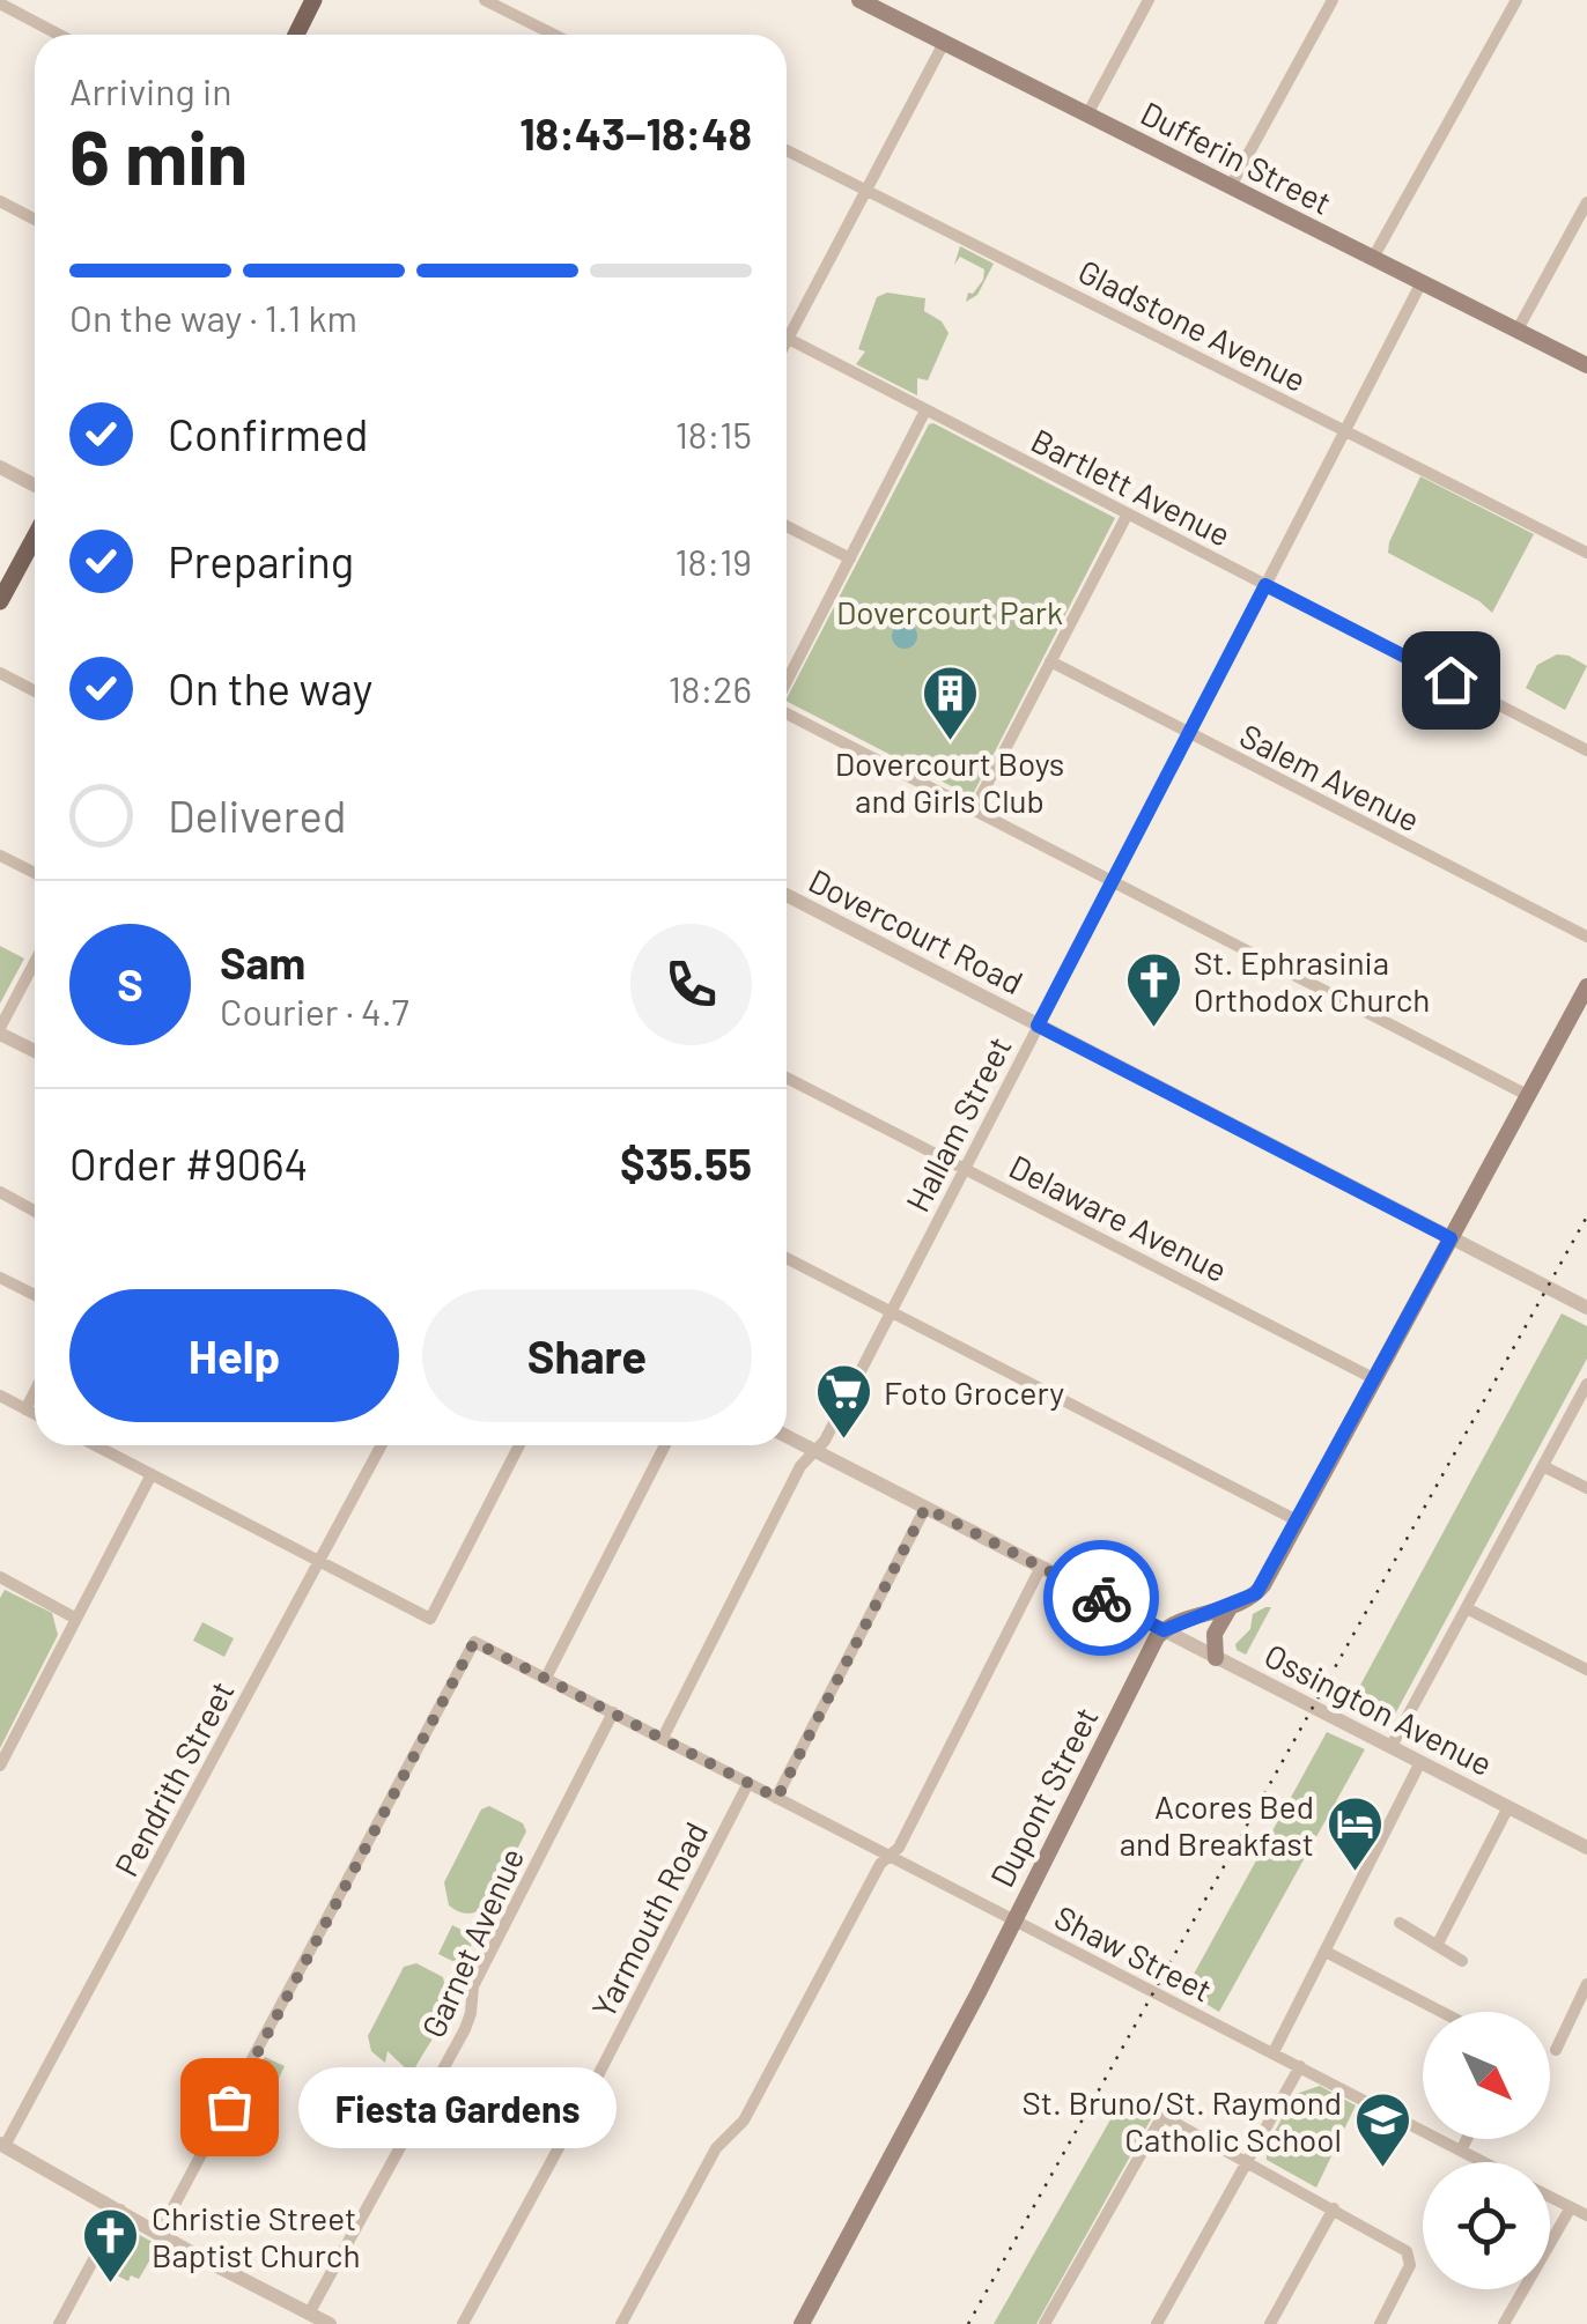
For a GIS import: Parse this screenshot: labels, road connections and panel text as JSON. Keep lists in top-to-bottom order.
{
  "streets": {
    "main road": ["Dufferin Street", "Dupont Street"],
    "street": [
      "Gladstone Avenue",
      "Bartlett Avenue",
      "Salem Avenue",
      "Dovercourt Road",
      "Hallam Street",
      "Delaware Avenue",
      "Ossington Avenue",
      "Pendrith Street",
      "Yarmouth Road",
      "Garnet Avenue",
      "Shaw Street"
    ]
  },
  "crossings": [
    ["Dufferin Street", "Hallam Street"],
    ["Gladstone Avenue", "Hallam Street"],
    ["Bartlett Avenue", "Hallam Street"],
    ["Salem Avenue", "Hallam Street"],
    ["Dovercourt Road", "Hallam Street"],
    ["Hallam Street", "Delaware Avenue"],
    ["Hallam Street", "Ossington Avenue"],
    ["Hallam Street", "Shaw Street"],
    ["Ossington Avenue", "Dupont Street"],
    ["Dupont Street", "Shaw Street"],
    ["Yarmouth Road", "Shaw Street"],
    ["Garnet Avenue", "Shaw Street"]
  ],
  "parks": ["Dovercourt Park"],
  "places": {
    "building": ["Dovercourt Boys and Girls Club"],
    "church": ["St. Ephrasinia Orthodox Church", "Christie Street Baptist Church"],
    "supermarket": ["Foto Grocery"],
    "hotel": ["Acores Bed and Breakfast"],
    "other": ["Fiesta Gardens"],
    "school or university": ["St. Bruno/St. Raymond Catholic School"]
  },
  "north": "bottom right",
  "page": {
    "heading": ["6 min", "Arriving in", "18:43–18:48"],
    "panel": [
      "Sam",
      "Courier · 4.7",
      "Order #9064",
      "$35.55"
    ],
    "bar": "On the way · 1.1 km",
    "list": [
      ["Confirmed", "18:15"],
      ["Preparing", "18:19"],
      ["On the way", "18:26"],
      "Delivered"
    ],
    "round": "S",
    "buttons": ["Help", "Share"],
    "bubble": "Fiesta Gardens"
  }
}
